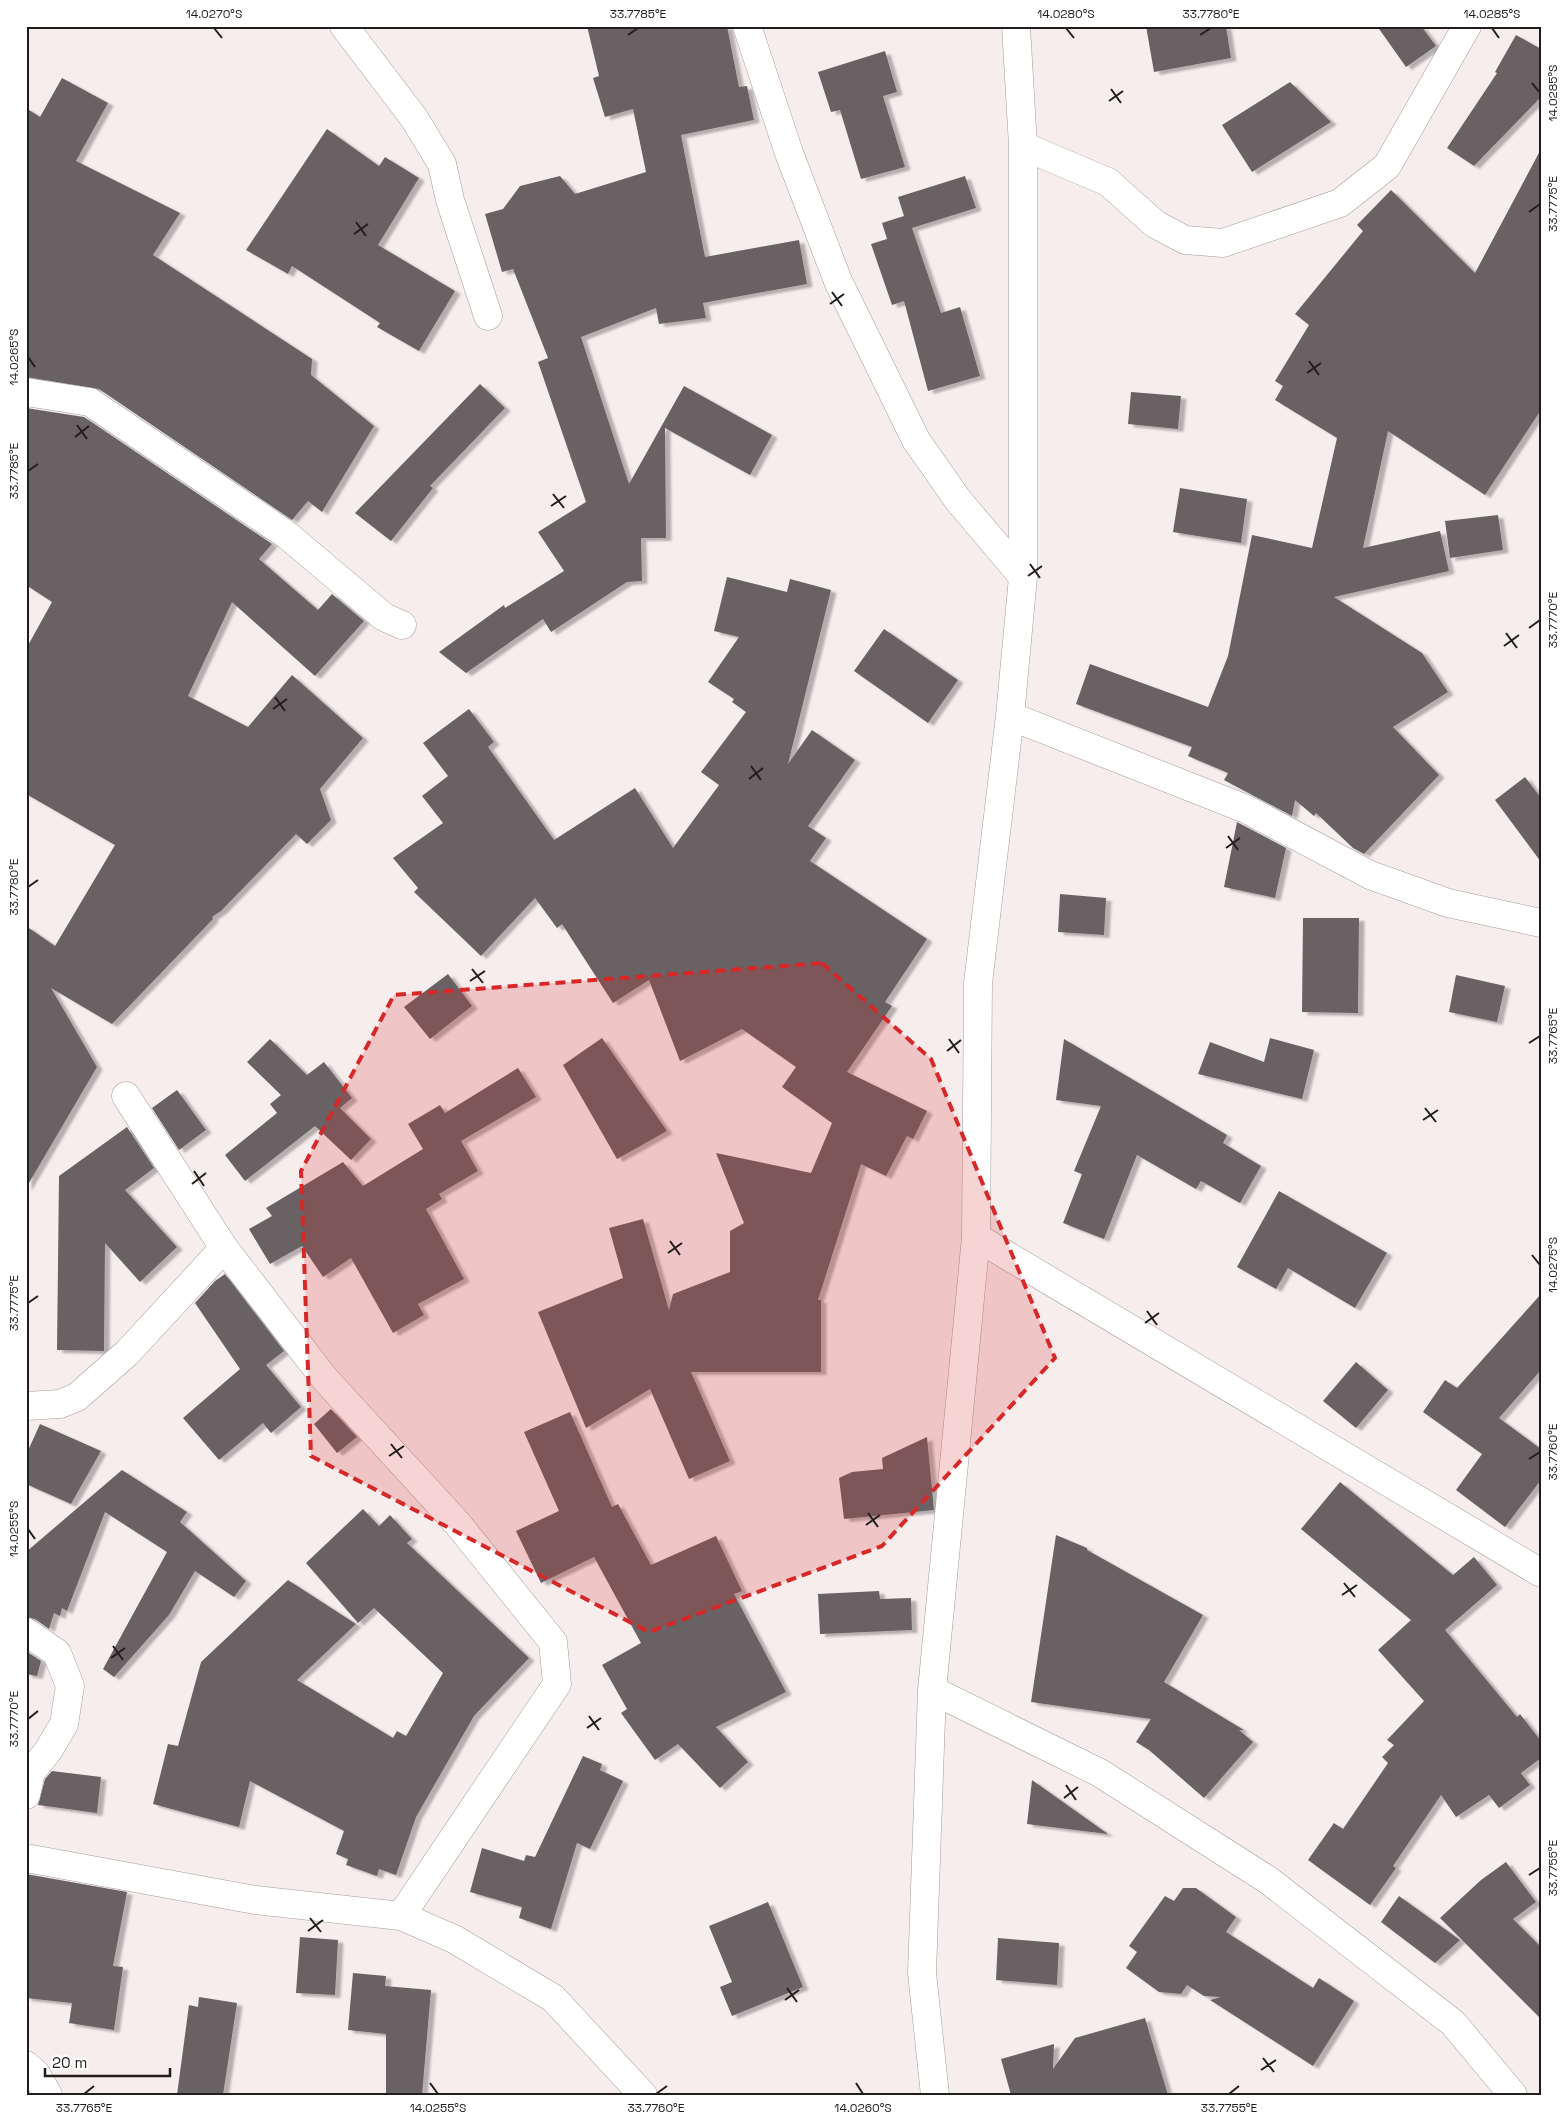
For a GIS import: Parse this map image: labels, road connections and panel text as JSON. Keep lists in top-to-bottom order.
{
  "scale_bar": "20 m",
  "coordinates": [
    "14.0270°S",
    "33.7785°E",
    "14.0280°S",
    "33.7780°E",
    "14.0285°S",
    "33.7775°E",
    "14.0265°S",
    "33.7770°E",
    "33.7765°E",
    "14.0275°S",
    "33.7760°E",
    "14.0255°S",
    "33.7755°E",
    "14.0260°S"
  ]
}
